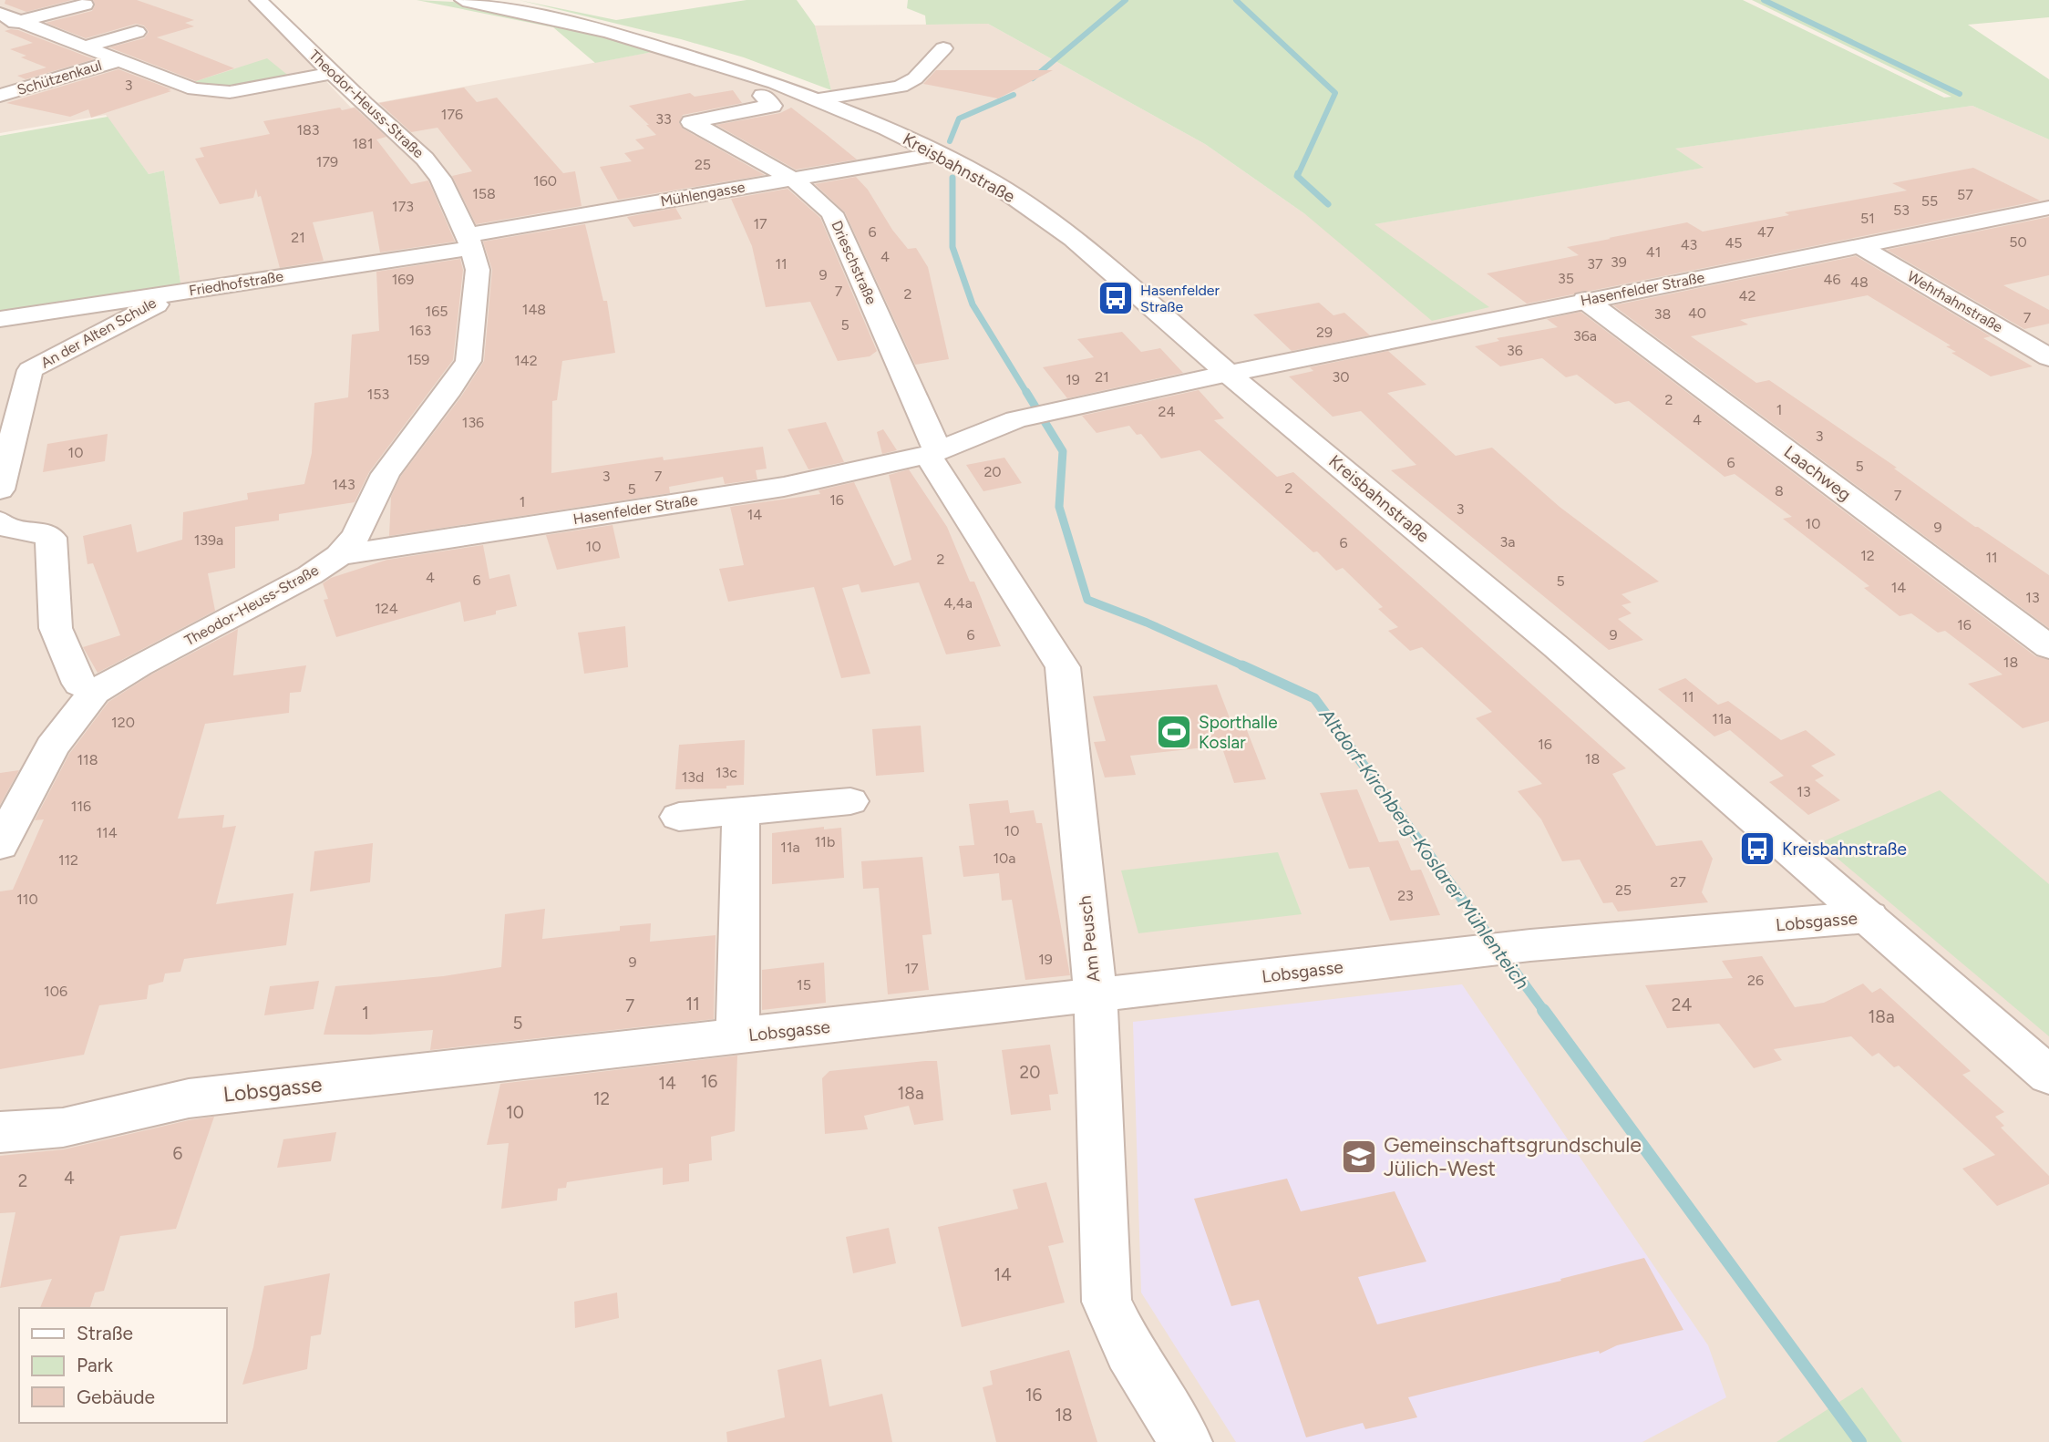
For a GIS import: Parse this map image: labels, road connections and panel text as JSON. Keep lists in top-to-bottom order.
{
  "streets": {
    "street": [
      "Schützenkaul",
      "Theodor-Heuss-Straße",
      "Kreisbahnstraße",
      "Mühlengasse",
      "Drieschstraße",
      "Friedhofstraße",
      "Hasenfelder Straße",
      "Wehrhahnstraße",
      "An der Alten Schule",
      "Laachweg",
      "Lobsgasse",
      "Am Peusch"
    ]
  },
  "crossings": [
    ["Theodor-Heuss-Straße", "Mühlengasse"],
    ["Theodor-Heuss-Straße", "Friedhofstraße"],
    ["Theodor-Heuss-Straße", "Hasenfelder Straße"],
    ["Kreisbahnstraße", "Mühlengasse"],
    ["Kreisbahnstraße", "Hasenfelder Straße"],
    ["Kreisbahnstraße", "Lobsgasse"],
    ["Mühlengasse", "Drieschstraße"],
    ["Mühlengasse", "Friedhofstraße"],
    ["Drieschstraße", "Hasenfelder Straße"],
    ["Drieschstraße", "Am Peusch"],
    ["Friedhofstraße", "An der Alten Schule"],
    ["Hasenfelder Straße", "Wehrhahnstraße"],
    ["Hasenfelder Straße", "Laachweg"],
    ["Hasenfelder Straße", "Am Peusch"],
    ["Lobsgasse", "Am Peusch"]
  ],
  "water": ["Altdorf-Kirchberg-Koslarer Mühlenteich"],
  "places": {
    "bus stop": ["Hasenfelder Straße", "Kreisbahnstraße"],
    "sports": ["Sporthalle Koslar"],
    "school or university": ["Gemeinschaftsgrundschule Jülich-West"]
  },
  "house_numbers": [
    "3",
    "176",
    "33",
    "183",
    "181",
    "179",
    "25",
    "160",
    "158",
    "57",
    "55",
    "173",
    "53",
    "51",
    "17",
    "6",
    "47",
    "21",
    "50",
    "45",
    "43",
    "41",
    "4",
    "39",
    "11",
    "37",
    "9",
    "35",
    "169",
    "46",
    "48",
    "7",
    "2",
    "42",
    "148",
    "165",
    "40",
    "38",
    "7",
    "5",
    "163",
    "29",
    "36a",
    "36",
    "159",
    "142",
    "21",
    "30",
    "19",
    "153",
    "2",
    "1",
    "24",
    "4",
    "136",
    "3",
    "10",
    "6",
    "5",
    "20",
    "3",
    "7",
    "143",
    "2",
    "5",
    "8",
    "7",
    "16",
    "1",
    "3",
    "14",
    "10",
    "9",
    "139a",
    "3a",
    "6",
    "10",
    "12",
    "11",
    "2",
    "4",
    "6",
    "5",
    "14",
    "13",
    "4,4a",
    "124",
    "16",
    "6",
    "9",
    "18",
    "11",
    "11a",
    "120",
    "16",
    "18",
    "118",
    "13c",
    "13d",
    "13",
    "116",
    "10",
    "114",
    "11b",
    "11a",
    "10a",
    "112",
    "27",
    "25",
    "23",
    "110",
    "19",
    "9",
    "17",
    "26",
    "15",
    "106",
    "11",
    "24",
    "7",
    "1",
    "18a",
    "5",
    "20",
    "16",
    "14",
    "18a",
    "12",
    "10",
    "6",
    "4",
    "2",
    "14",
    "16",
    "18"
  ],
  "legend": ["Straße", "Park", "Gebäude"]
}
